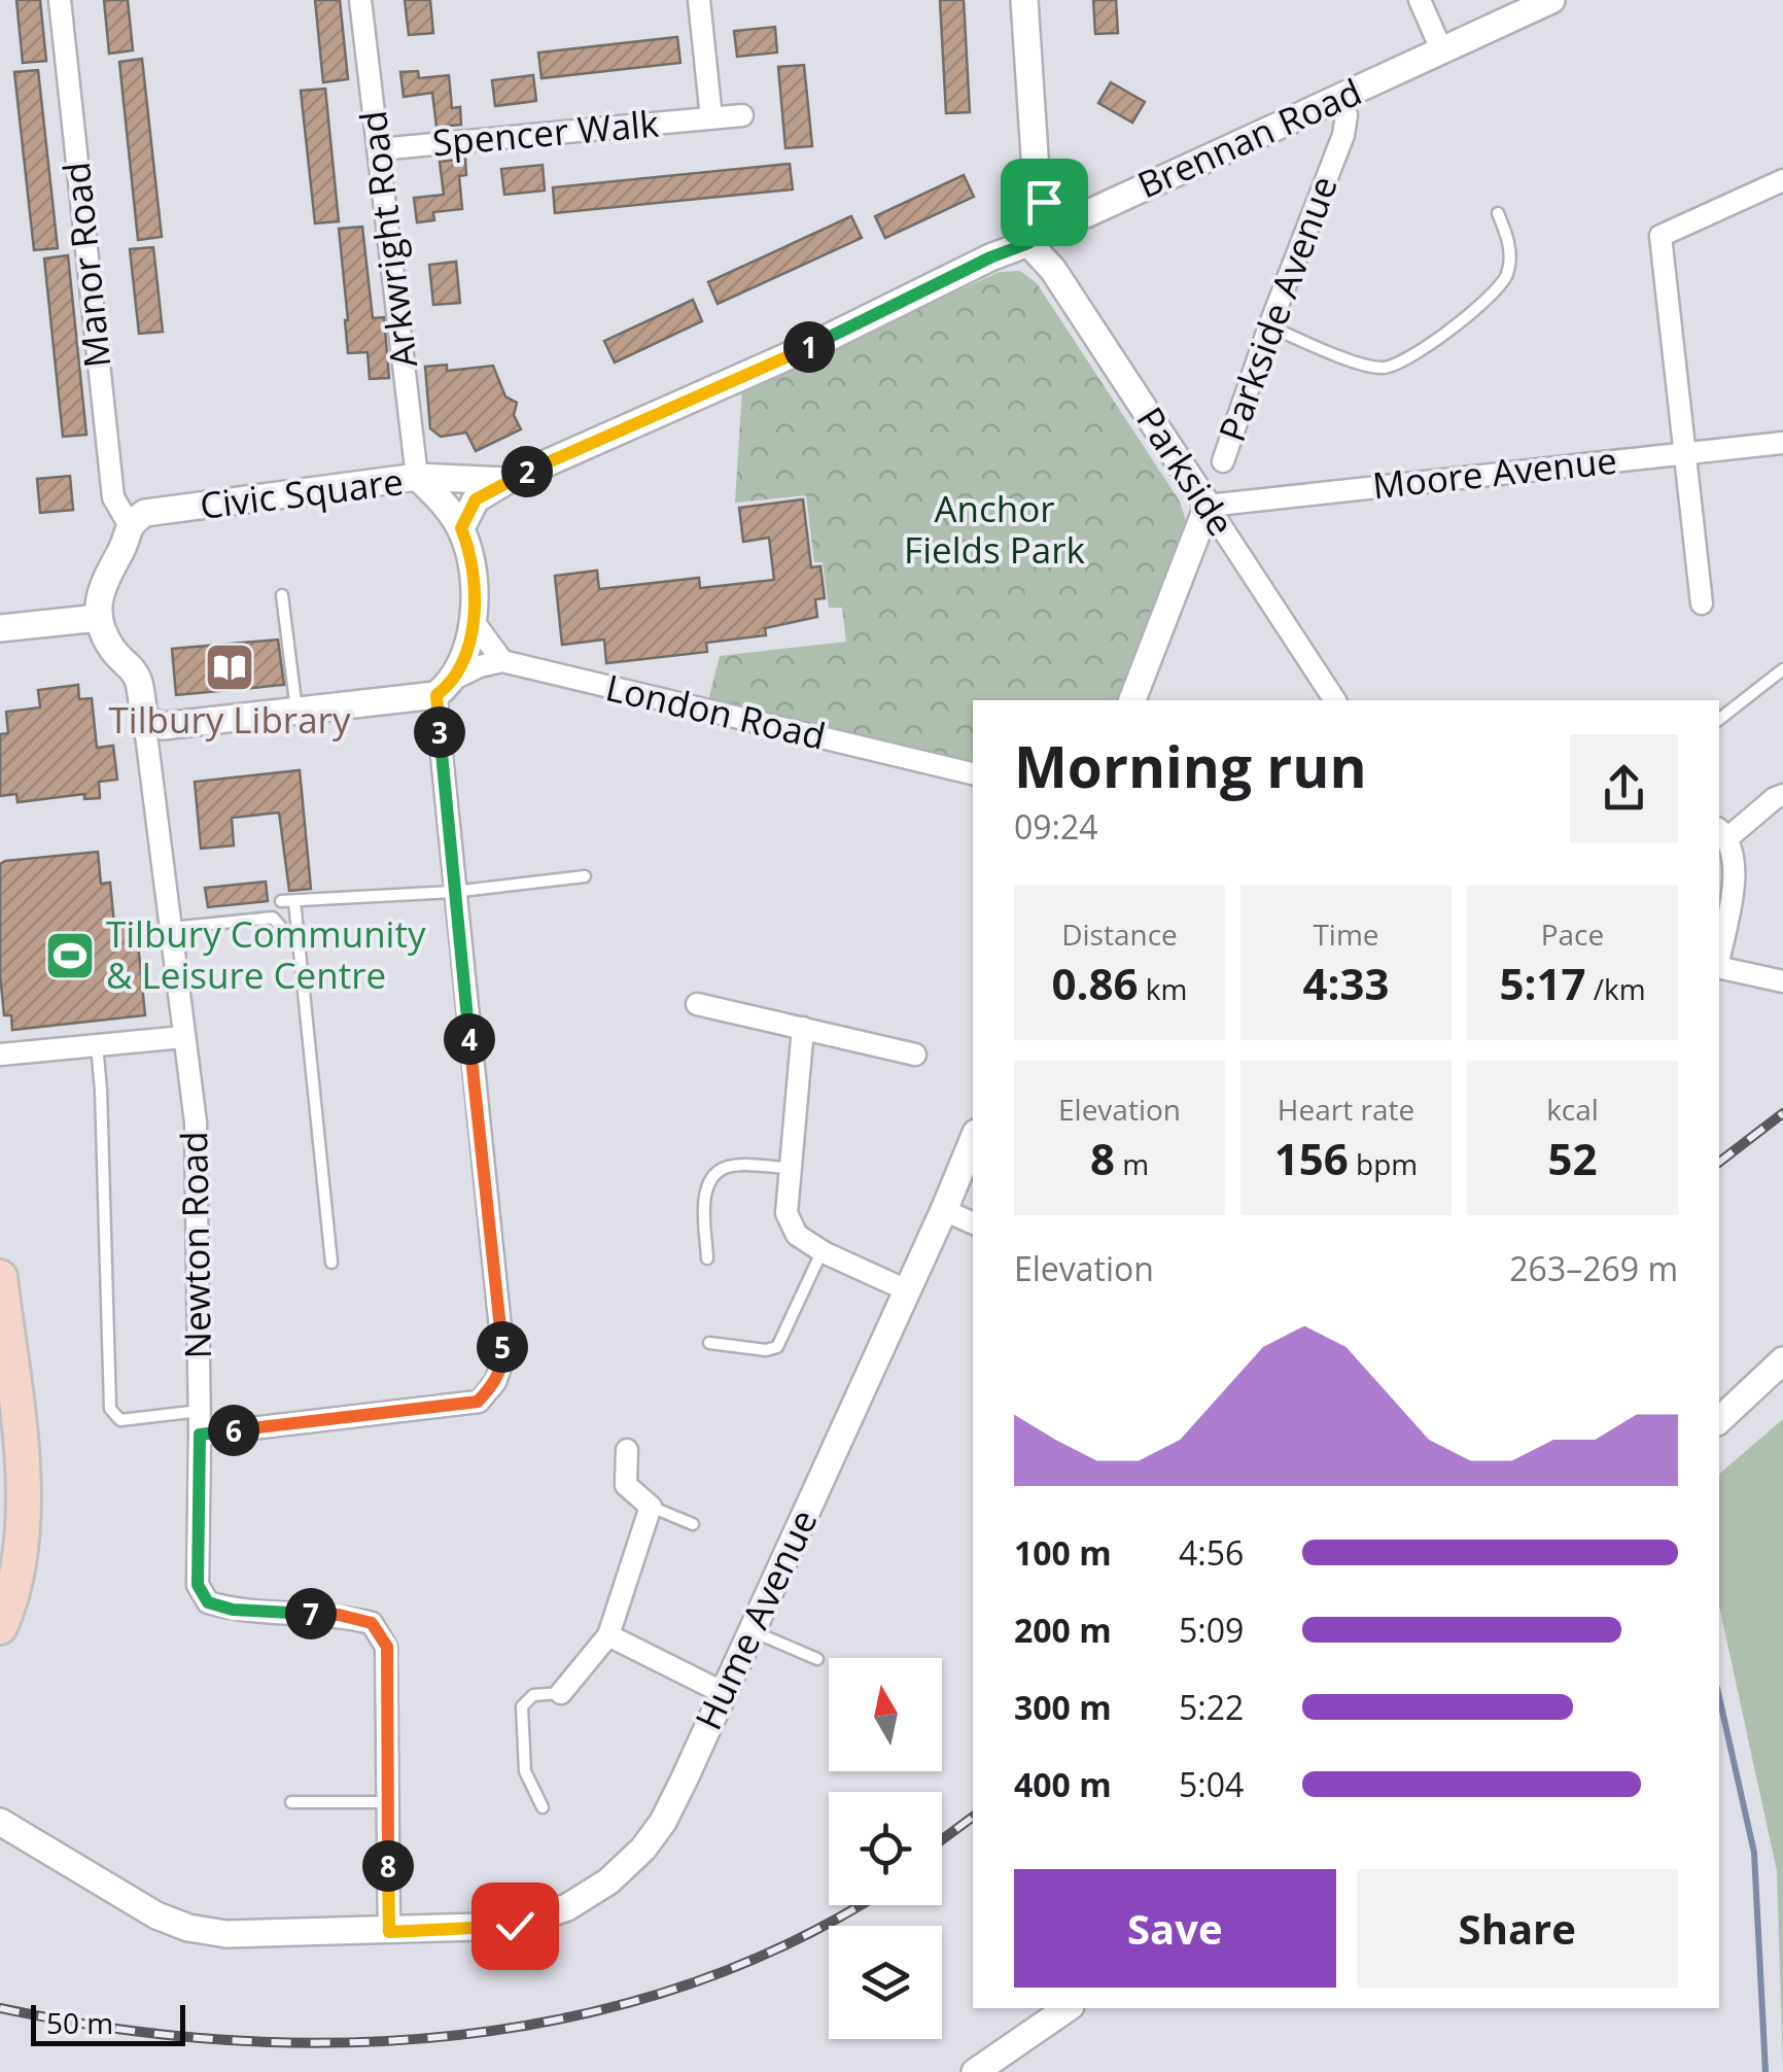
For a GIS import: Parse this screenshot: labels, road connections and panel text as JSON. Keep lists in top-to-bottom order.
{
  "streets": {
    "street": [
      "Spencer Walk",
      "Brennan Road",
      "Arkwright Road",
      "Manor Road",
      "Parkside Avenue",
      "Parkside",
      "Moore Avenue",
      "Civic Square",
      "London Road",
      "Newton Road",
      "Hume Avenue"
    ]
  },
  "crossings": [
    ["Spencer Walk", "Arkwright Road"],
    ["Brennan Road", "Parkside Avenue"],
    ["Brennan Road", "Parkside"],
    ["Brennan Road", "Civic Square"],
    ["Arkwright Road", "Civic Square"],
    ["Manor Road", "Civic Square"],
    ["Parkside", "Moore Avenue"],
    ["Newton Road", "Hume Avenue"]
  ],
  "parks": ["Anchor Fields Park"],
  "places": {
    "library": ["Tilbury Library"],
    "sports": ["Tilbury Community & Leisure Centre"]
  },
  "scale_bar": "50 m",
  "north": "top",
  "page": {
    "pins": [
      "1",
      "2",
      "3",
      "4",
      "5",
      "6",
      "7",
      "8"
    ],
    "heading": ["Morning run", "09:24"],
    "stats": [
      ["Distance", "0.86 km"],
      ["Time", "4:33"],
      ["Pace", "5:17 /km"],
      ["Elevation", "8 m"],
      ["Heart rate", "156 bpm"],
      ["kcal", "52"]
    ],
    "chart": ["Elevation", "263–269 m"],
    "list": [
      {
        "name": "100 m",
        "note": "4:56"
      },
      {
        "name": "200 m",
        "note": "5:09"
      },
      {
        "name": "300 m",
        "note": "5:22"
      },
      {
        "name": "400 m",
        "note": "5:04"
      }
    ],
    "buttons": ["Save", "Share"],
    "scale": "50 m"
  }
}
